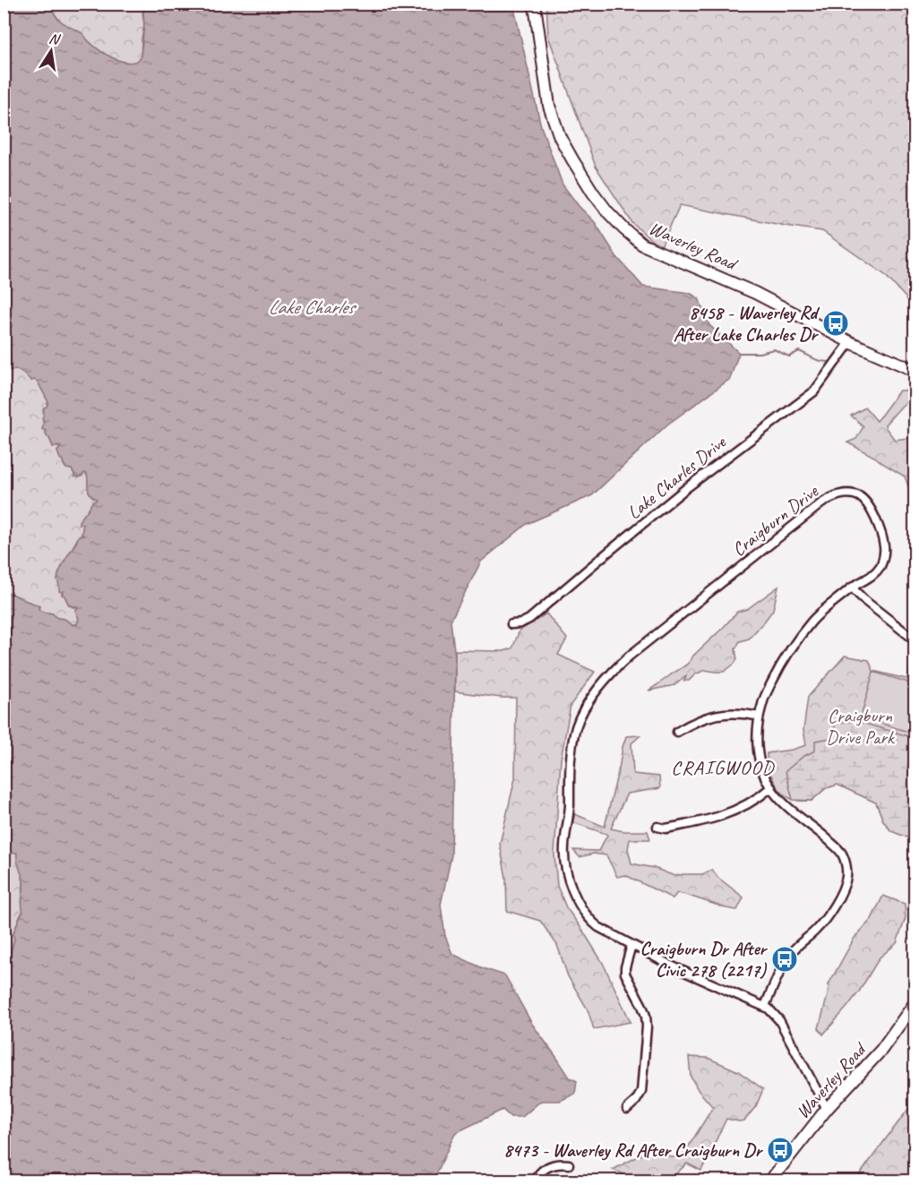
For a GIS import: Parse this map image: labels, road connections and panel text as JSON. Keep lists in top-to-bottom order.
{
  "streets": {
    "main road": ["Waverley Road"],
    "street": ["Lake Charles Drive", "Craigburn Drive"]
  },
  "crossings": [
    ["Waverley Road", "Lake Charles Drive"],
    ["Waverley Road", "Craigburn Drive"]
  ],
  "districts": ["CRAIGWOOD"],
  "water": ["Lake Charles"],
  "parks": ["Craigburn Drive Park"],
  "places": {
    "bus stop": ["8458 - Waverley Rd After Lake Charles Dr", "Craigburn Dr After Civic 278 (2217)", "8473 - Waverley Rd After Craigburn Dr"]
  },
  "north": "top"
}
